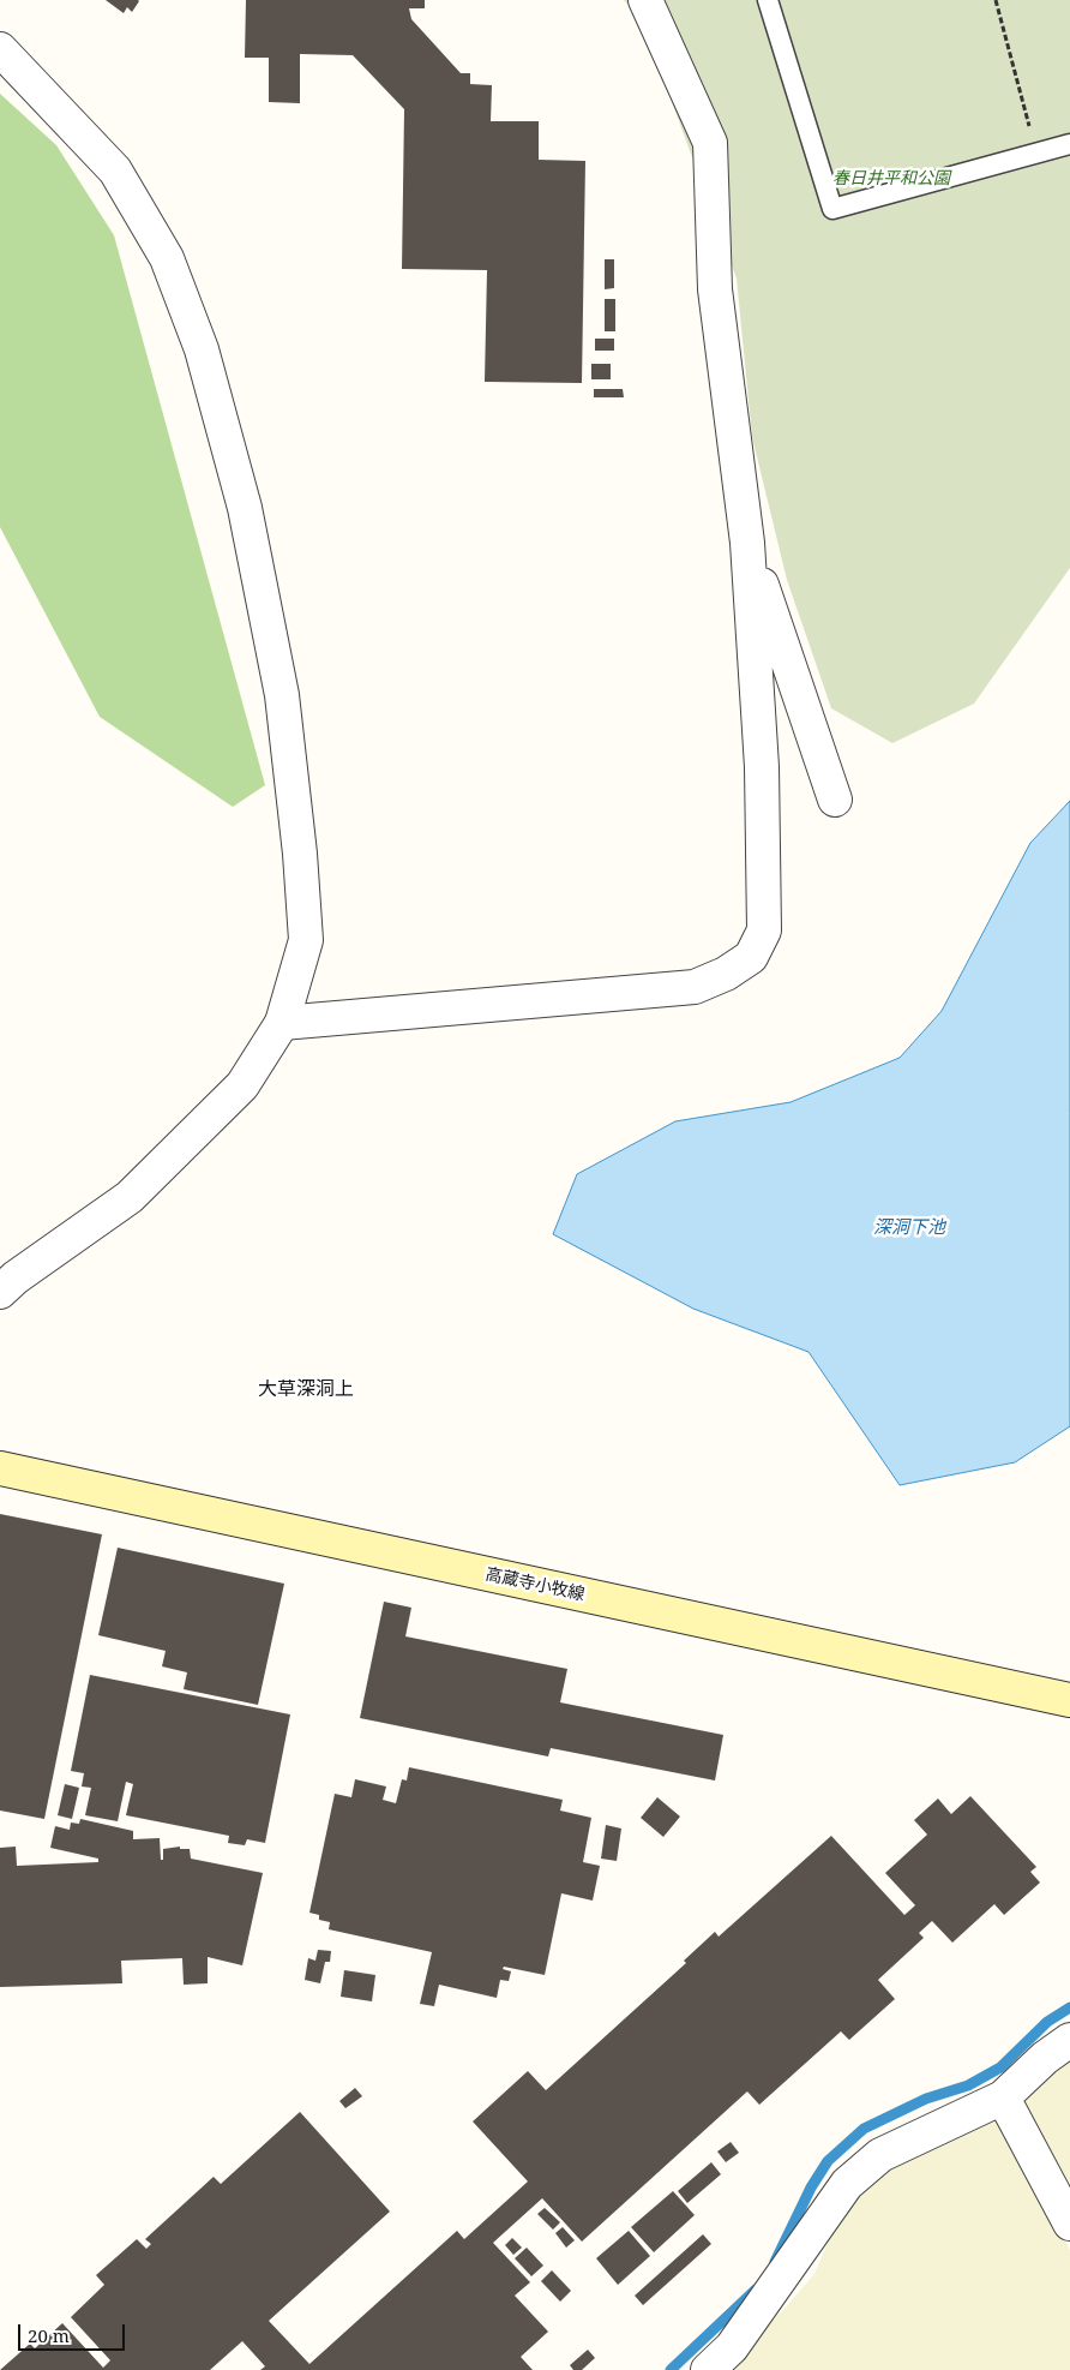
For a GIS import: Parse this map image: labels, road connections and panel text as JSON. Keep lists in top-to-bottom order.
{
  "streets": {
    "main road": ["高蔵寺小牧線"]
  },
  "districts": ["大草深洞上"],
  "water": ["深洞下池"],
  "parks": ["春日井平和公園"],
  "scale_bar": "20 m"
}
